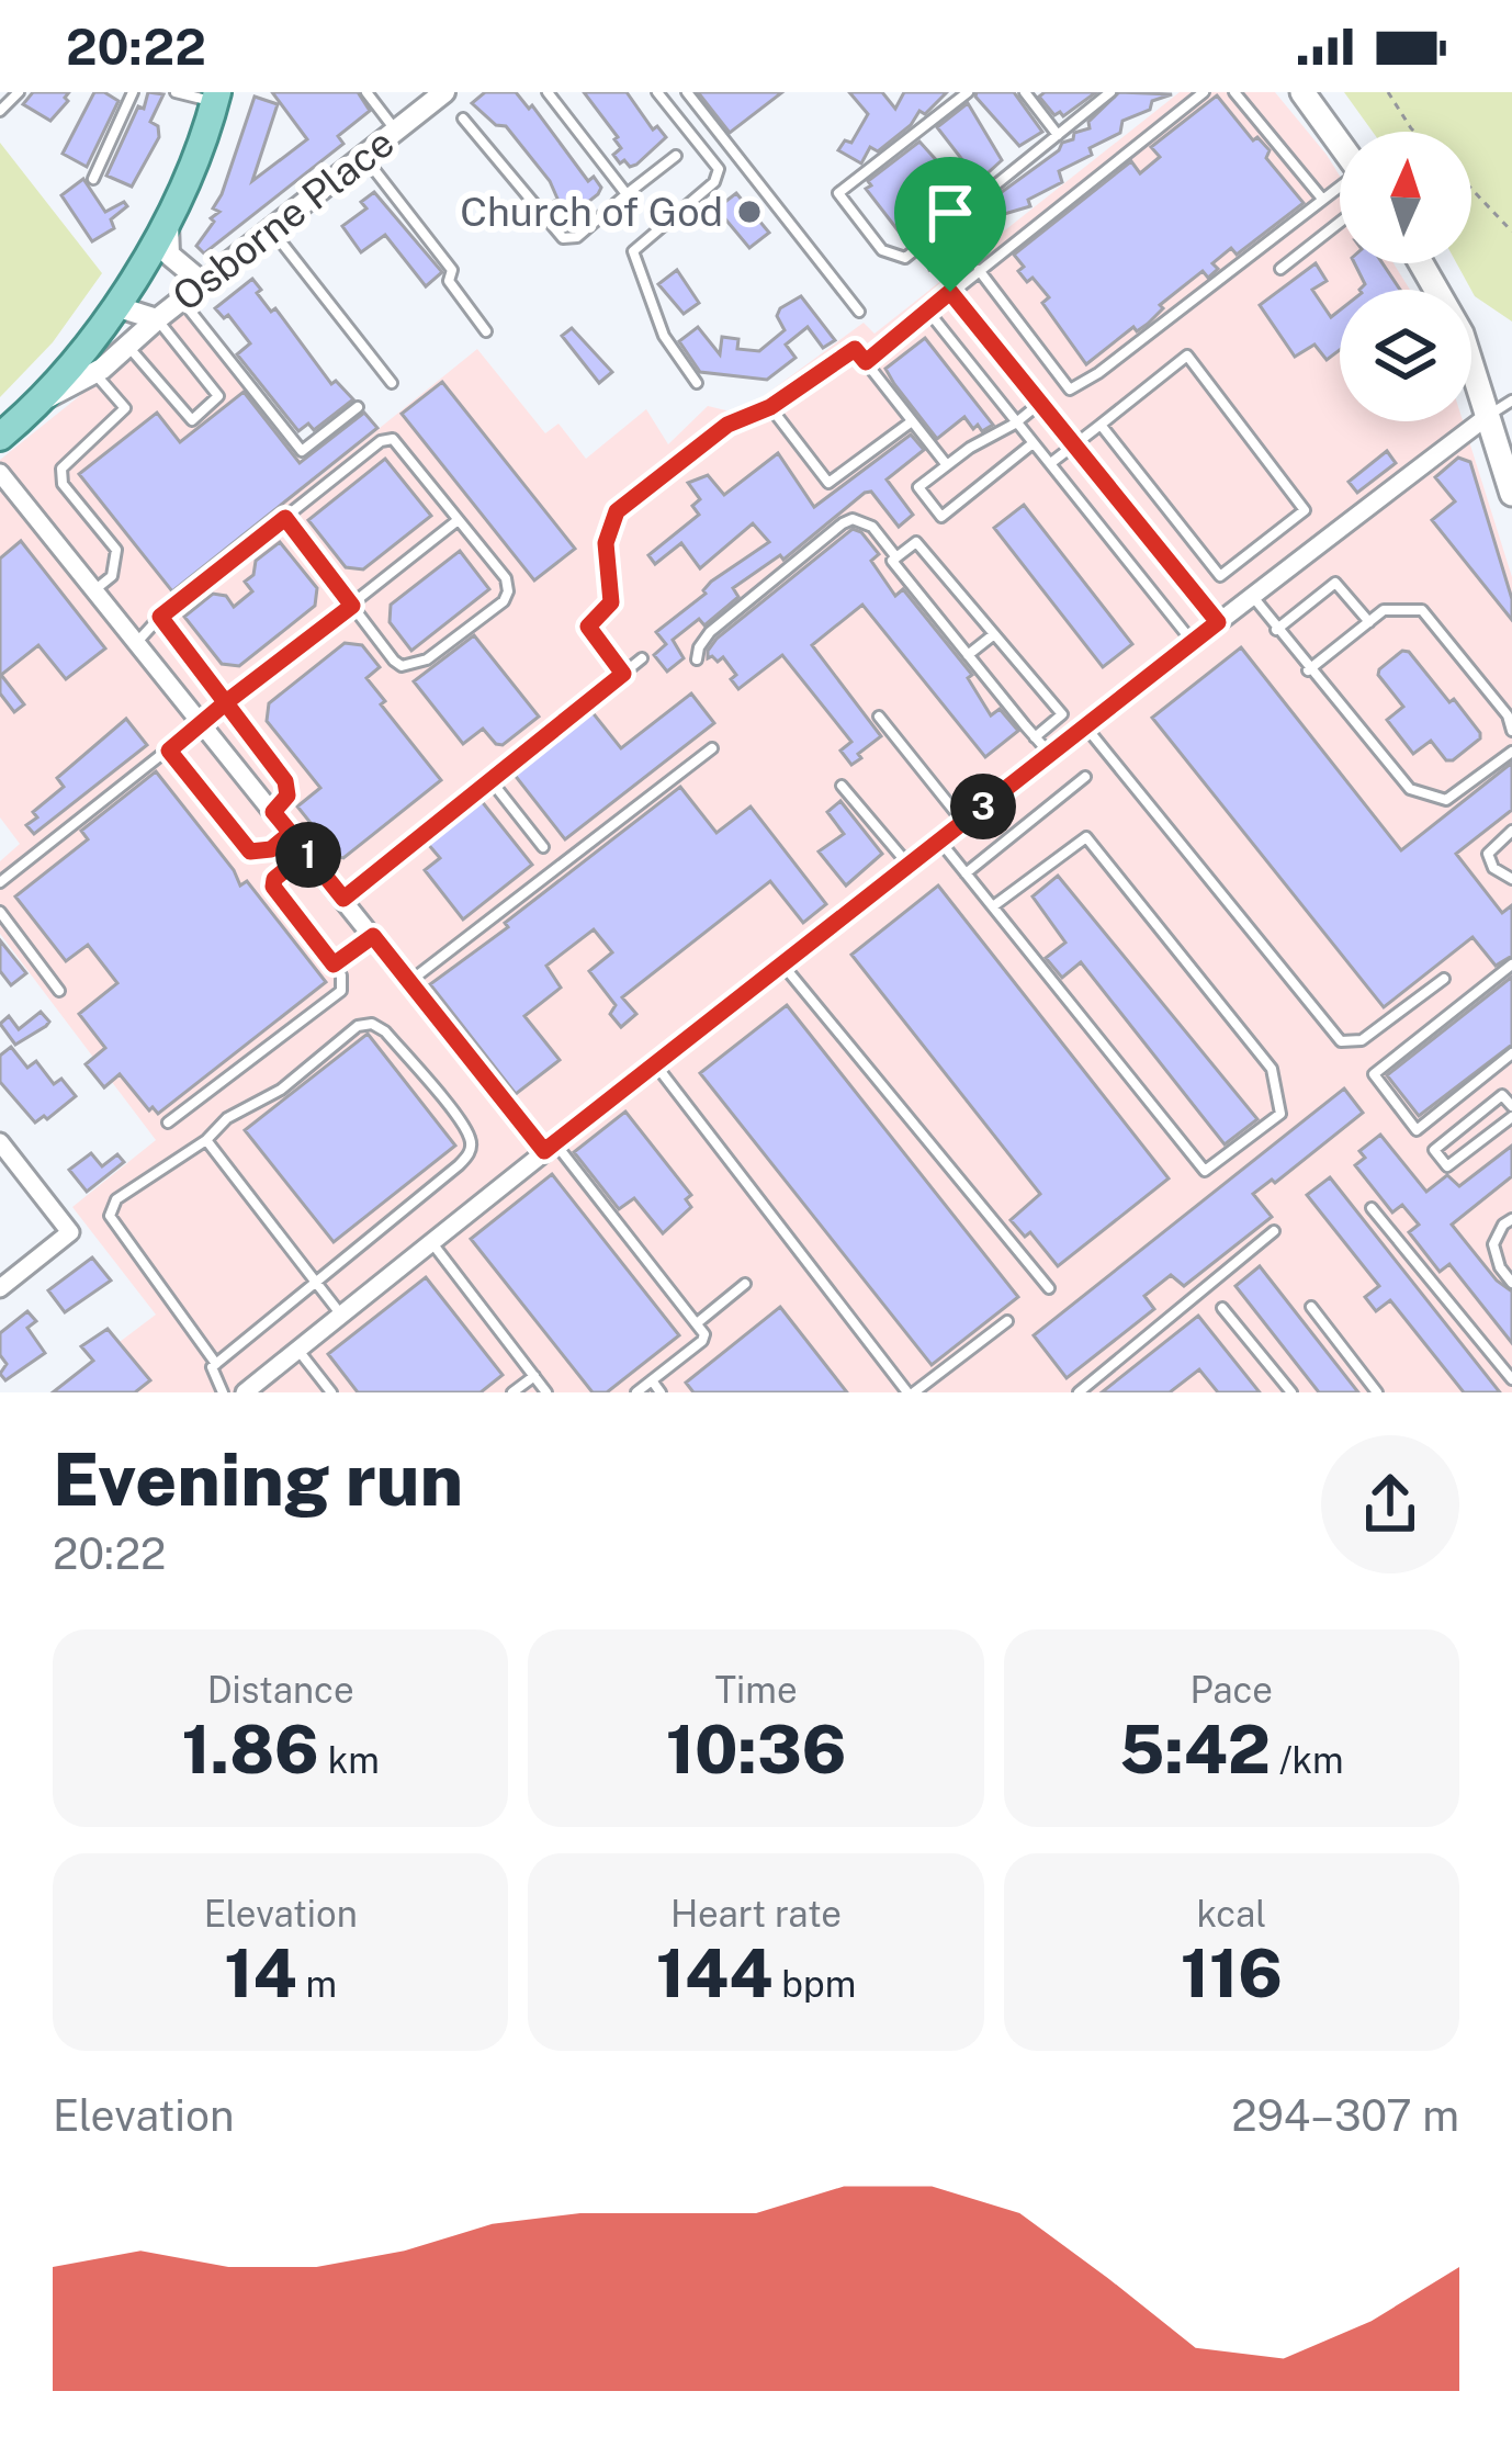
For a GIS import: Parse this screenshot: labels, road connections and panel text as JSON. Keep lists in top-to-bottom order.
{
  "streets": {
    "street": ["Osborne Place"]
  },
  "places": ["Church of God"],
  "north": "top",
  "page": {
    "status": "20:22",
    "pins": ["3", "1"],
    "heading": ["Evening run", "20:22"],
    "stats": [
      ["Distance", "1.86 km"],
      ["Time", "10:36"],
      ["Pace", "5:42 /km"],
      ["Elevation", "14 m"],
      ["Heart rate", "144 bpm"],
      ["kcal", "116"]
    ],
    "chart": ["Elevation", "294–307 m"]
  }
}
